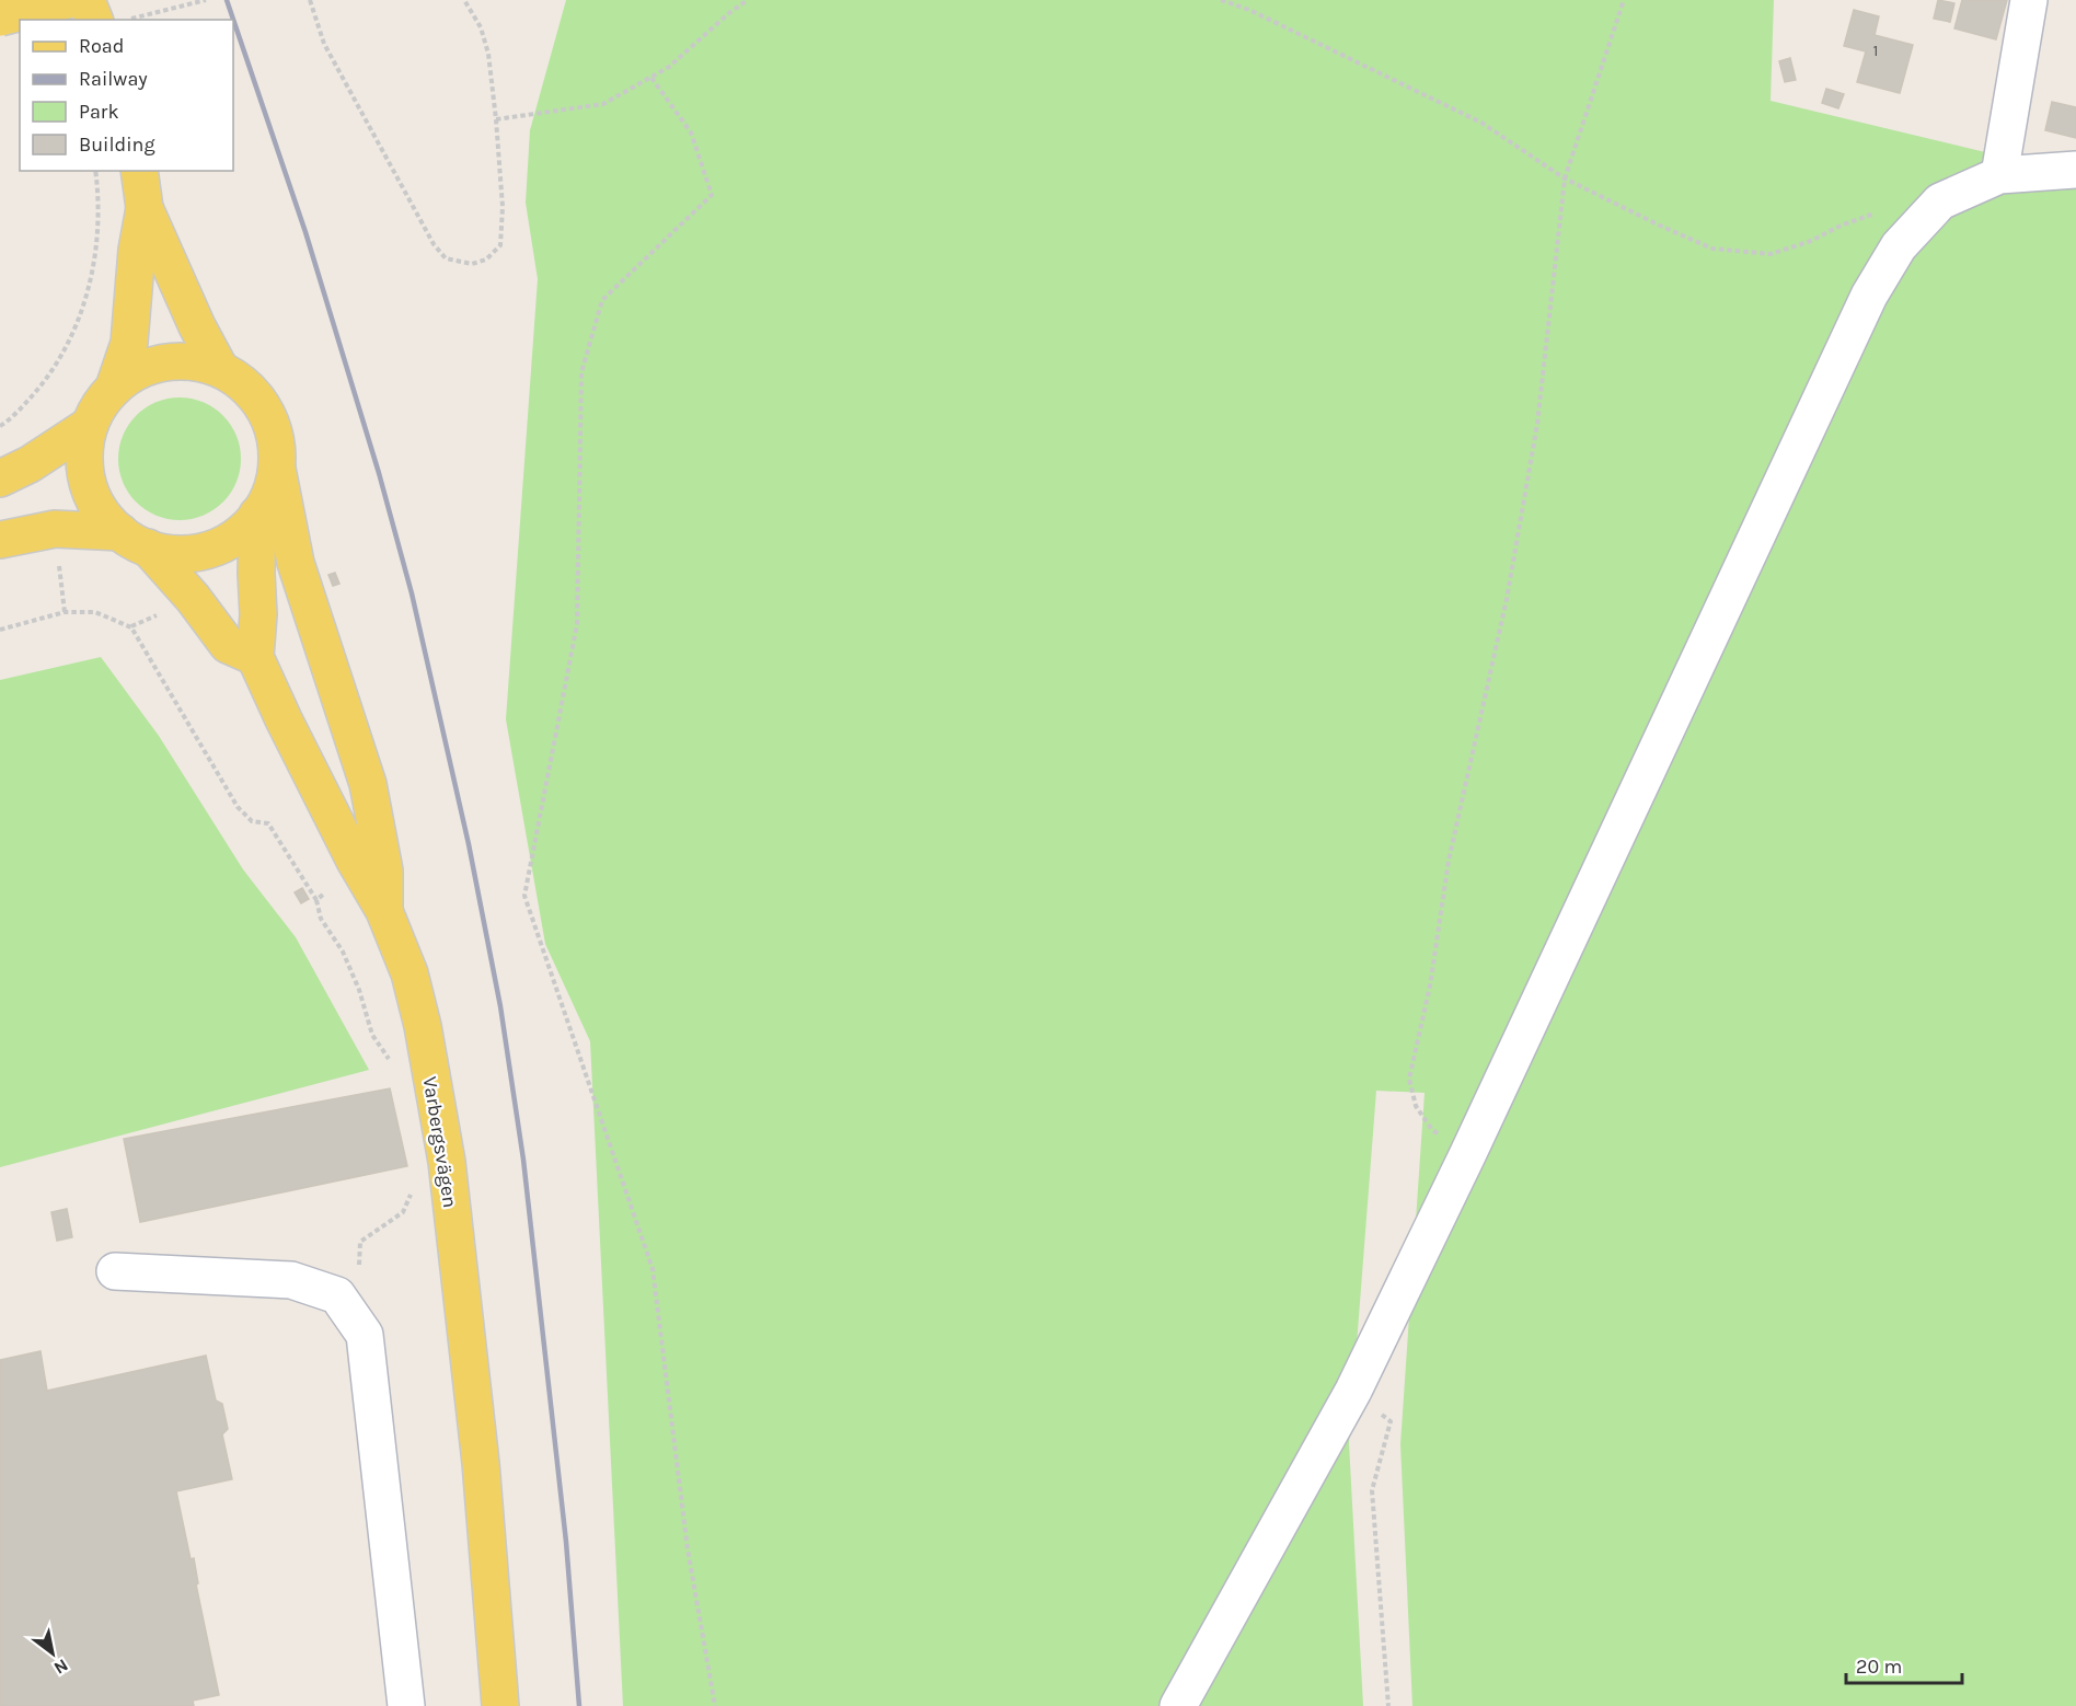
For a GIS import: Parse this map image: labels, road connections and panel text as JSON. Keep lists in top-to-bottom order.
{
  "streets": {
    "main road": ["Varbergsvägen"]
  },
  "house_numbers": ["1"],
  "legend": [
    "Road",
    "Railway",
    "Park",
    "Building"
  ],
  "scale_bar": "20 m",
  "north": "bottom right"
}
